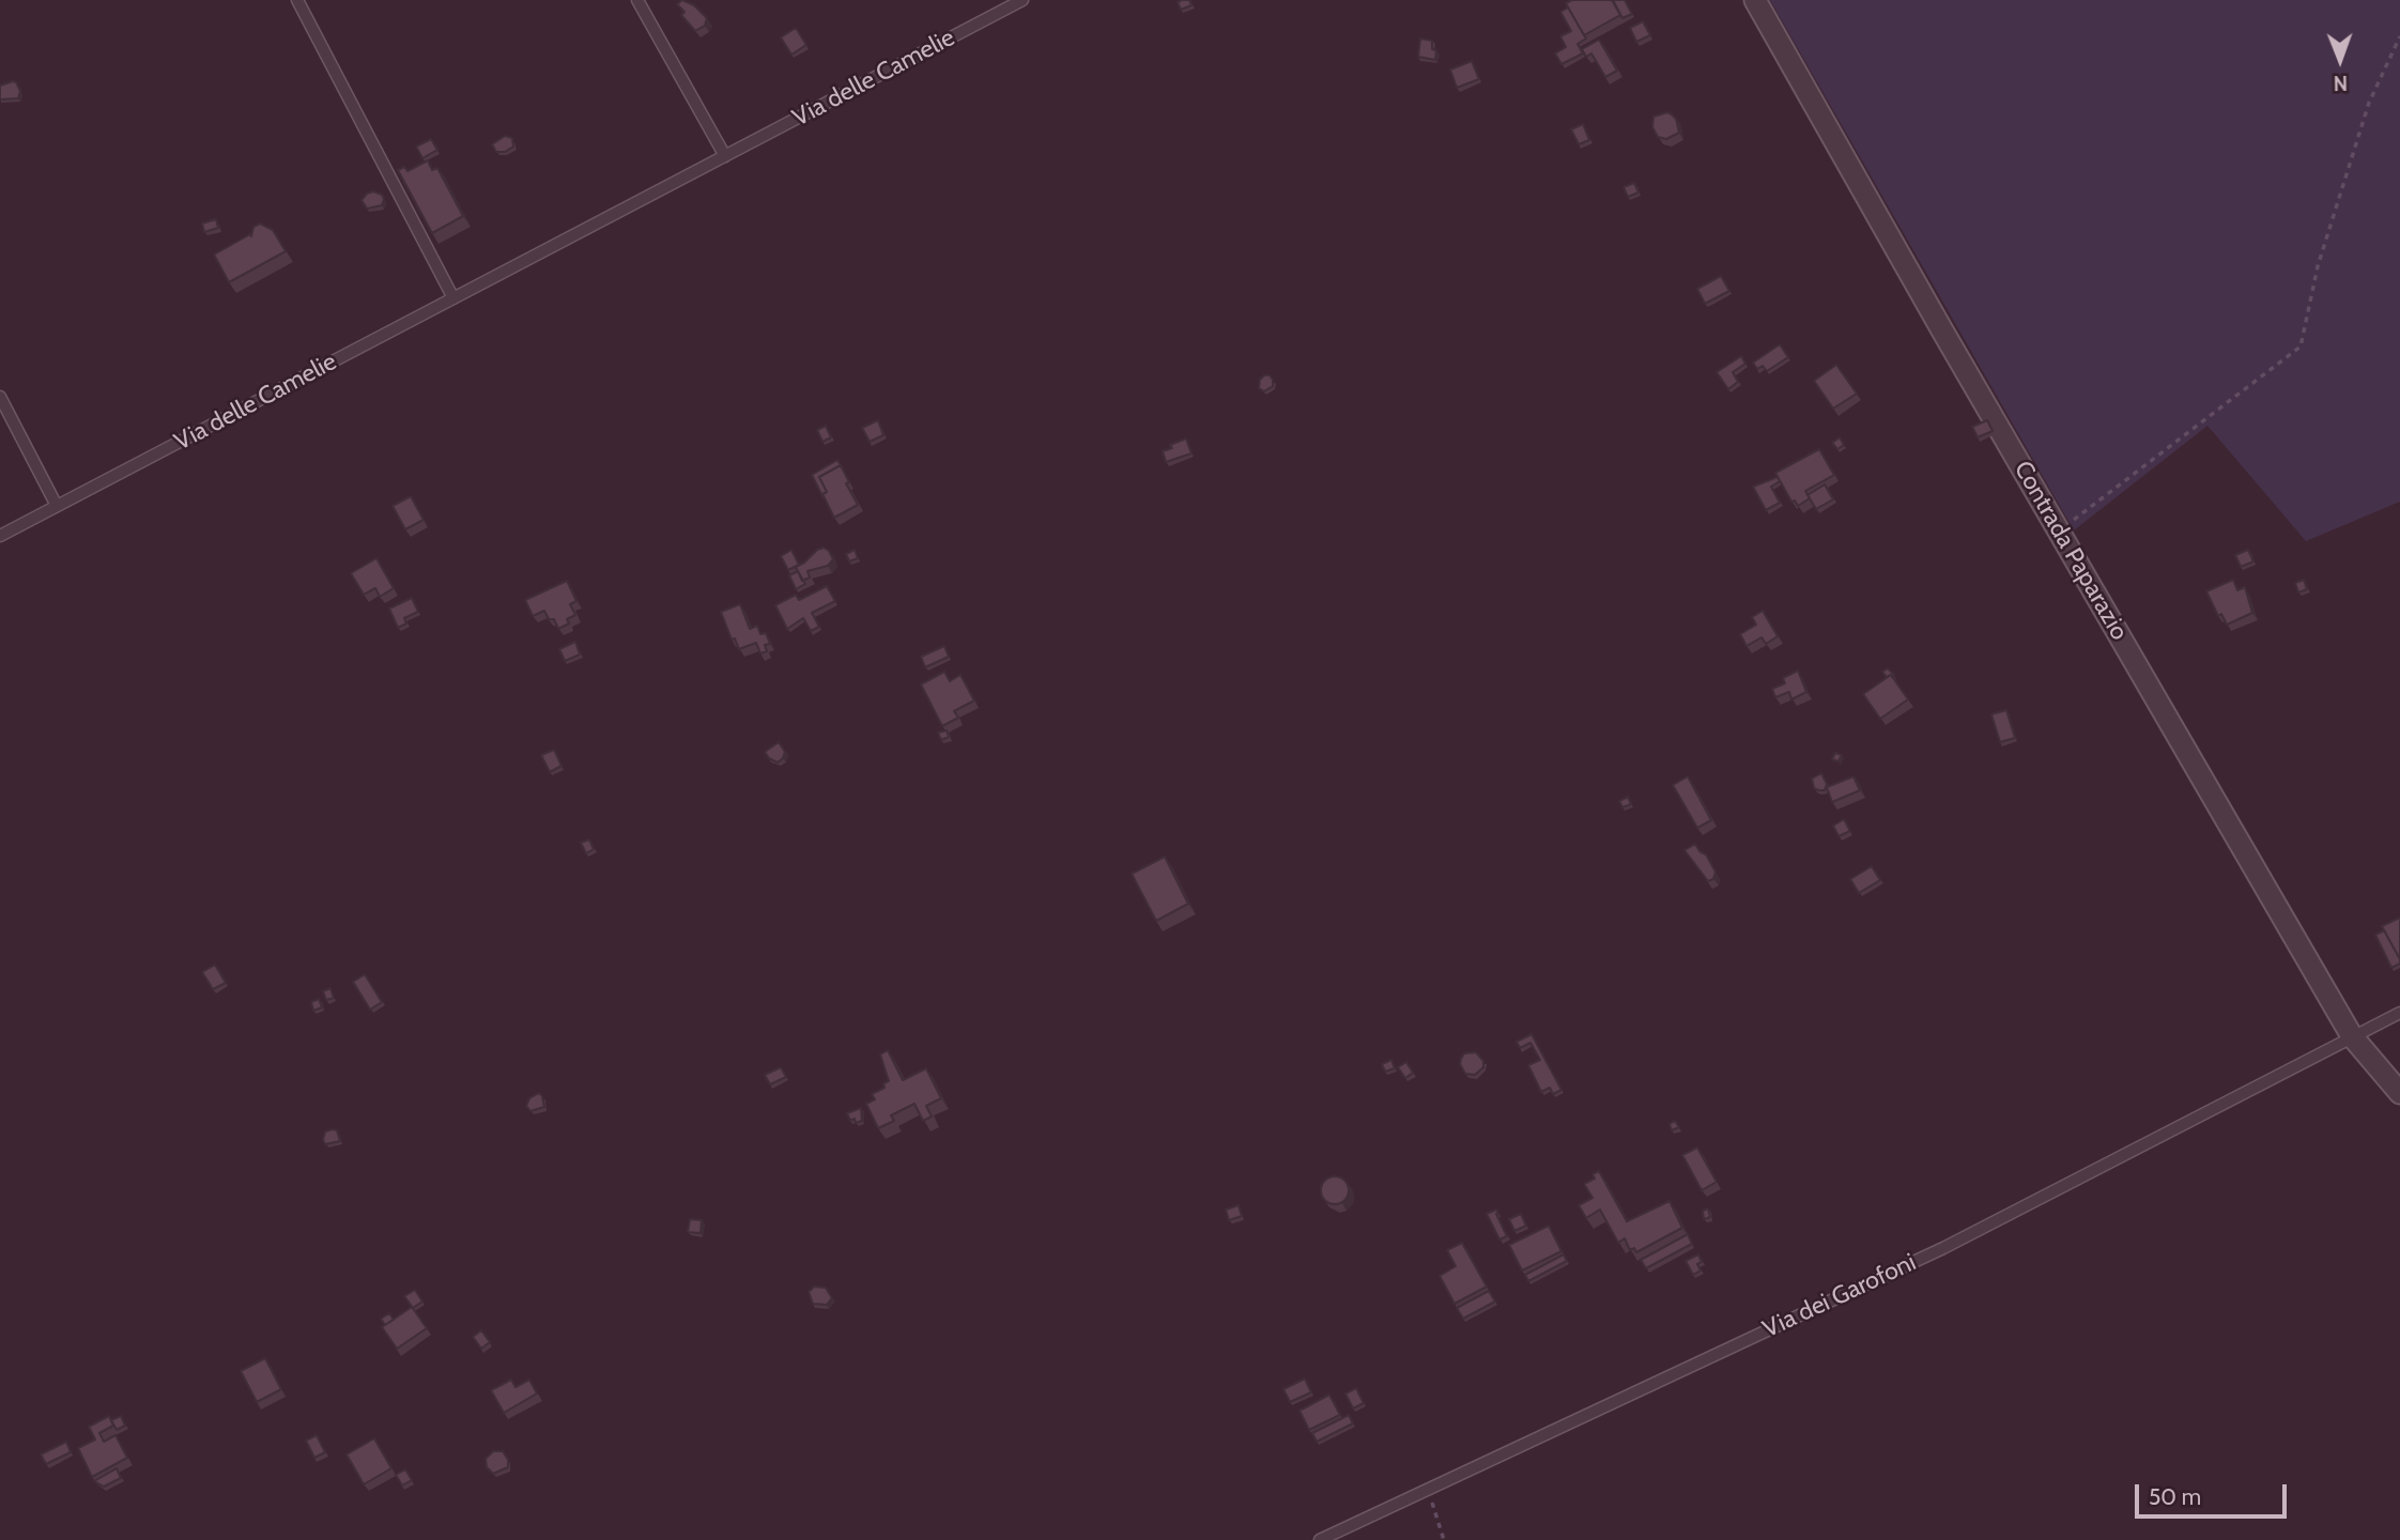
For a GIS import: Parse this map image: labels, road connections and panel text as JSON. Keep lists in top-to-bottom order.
{
  "streets": {
    "street": ["Contrada Paparazio"],
    "lane": ["Via delle Camelie", "Via dei Garofoni"]
  },
  "crossings": [
    ["Contrada Paparazio", "Via dei Garofoni"]
  ],
  "scale_bar": "50 m",
  "north": "bottom"
}
